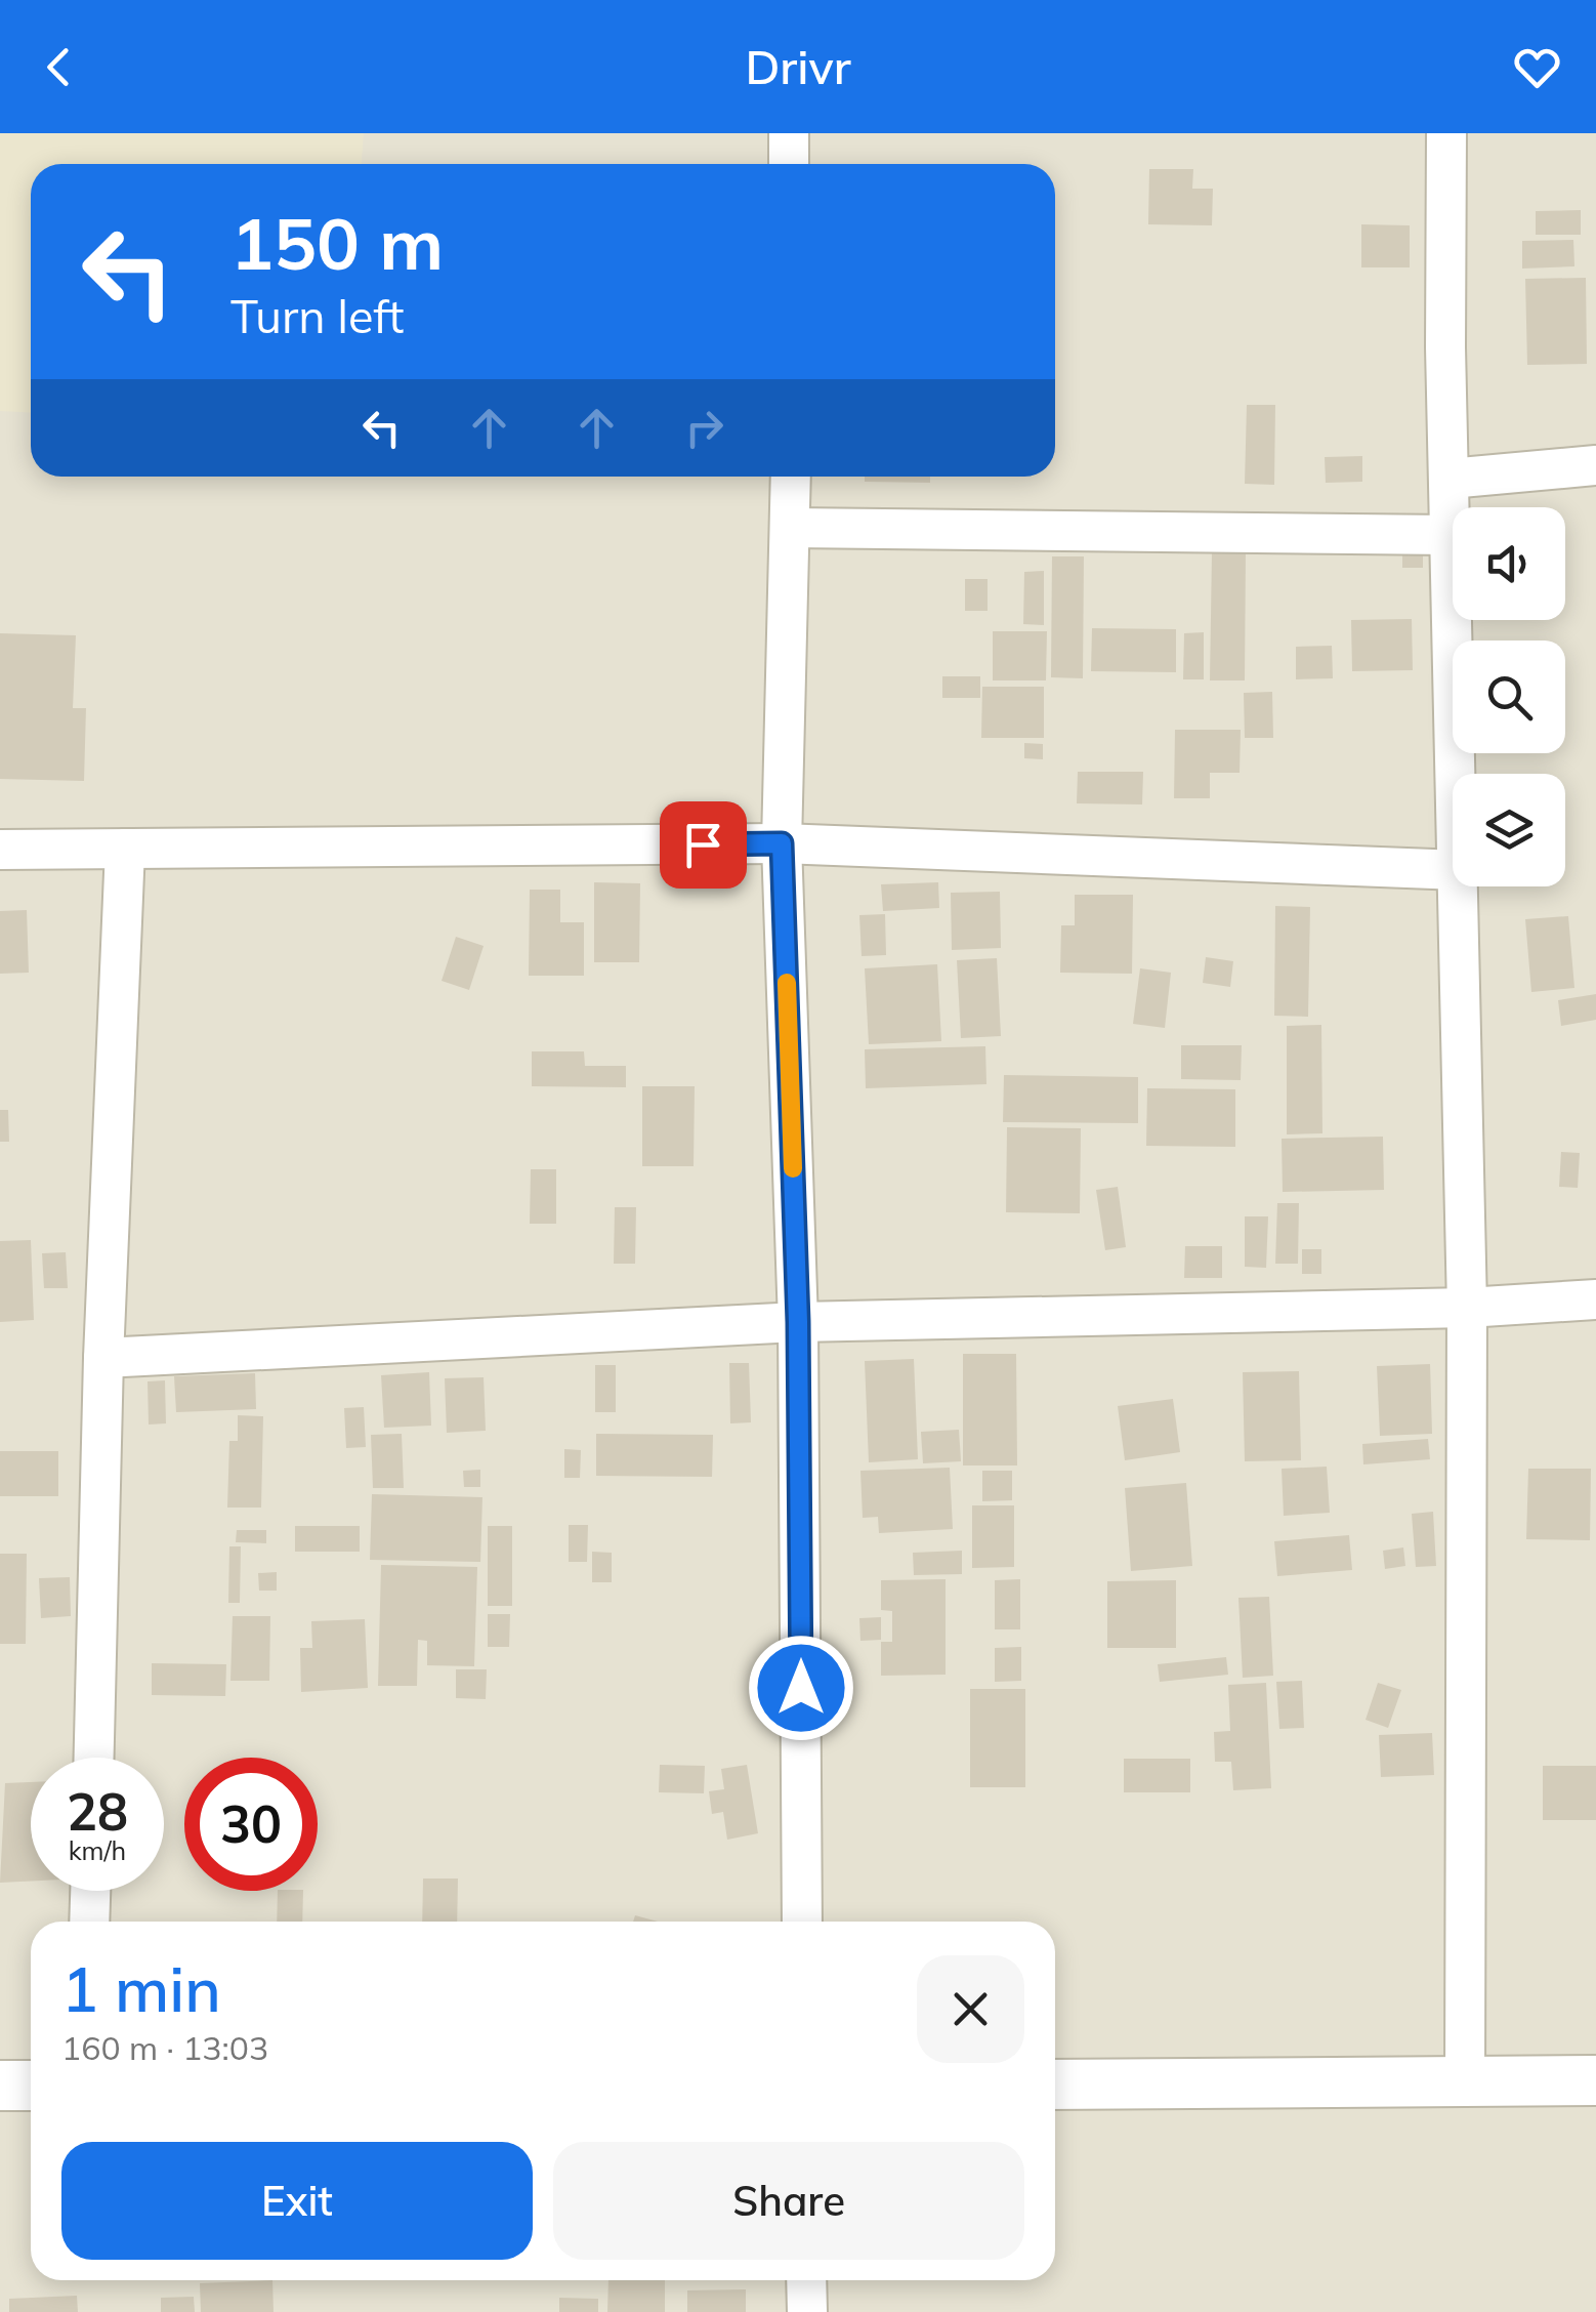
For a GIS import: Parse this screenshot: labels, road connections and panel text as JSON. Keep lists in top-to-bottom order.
{
  "page": {
    "header": "Drivr",
    "turn": ["150 m", "Turn left"],
    "speed": "28 km/h",
    "limit": "30",
    "heading": ["1 min", "160 m · 13:03"],
    "buttons": ["Exit", "Share"]
  }
}
